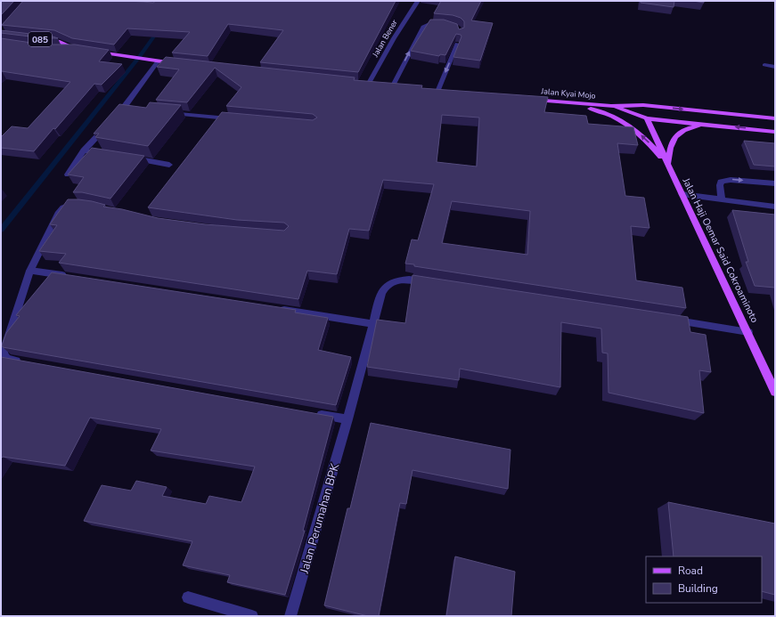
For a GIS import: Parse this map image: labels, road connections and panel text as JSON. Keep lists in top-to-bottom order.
{
  "streets": {
    "main road": ["085", "Jalan Kyai Mojo", "Jalan Haji Oemar Said Cokroaminoto"],
    "street": ["Jalan Bener", "Jalan Perumahan BPK"]
  },
  "legend": ["Road", "Building"]
}
